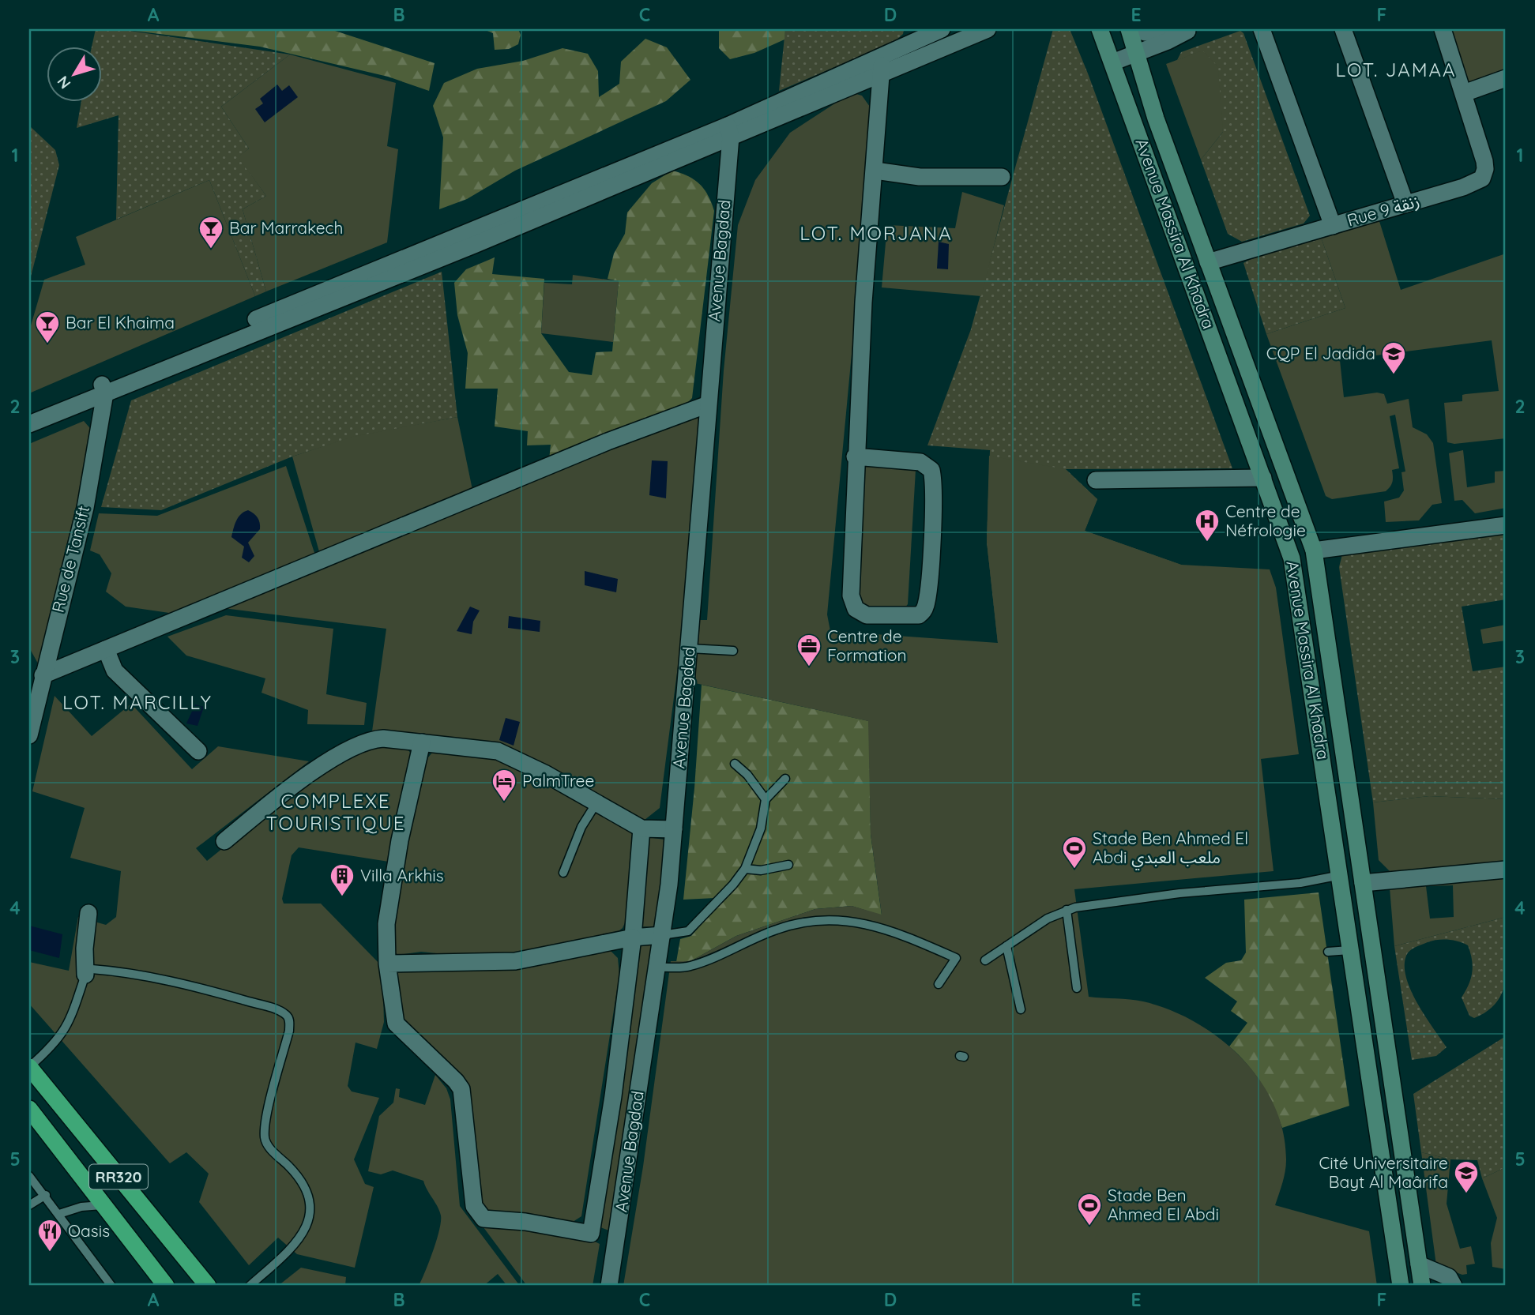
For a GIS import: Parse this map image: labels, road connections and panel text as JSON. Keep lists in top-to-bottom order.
{
  "streets": {
    "highway": ["RR320"],
    "street": [
      "Rue 9 زنقة",
      "Avenue Massira Al Khadra",
      "Avenue Bagdad",
      "Rue de Tansift"
    ]
  },
  "crossings": [
    ["Rue 9 زنقة", "Avenue Massira Al Khadra"]
  ],
  "districts": [
    "LOT. JAMAA",
    "LOT. MORJANA",
    "LOT. MARCILLY",
    "COMPLEXE TOURISTIQUE"
  ],
  "places": {
    "bar": ["Bar Marrakech", "Bar El Khaima"],
    "school or university": ["CQP El Jadida", "Cité Universitaire Bayt Al Maârifa"],
    "hospital": ["Centre de Néfrologie"],
    "office": ["Centre de Formation"],
    "hotel": ["PalmTree"],
    "sports": ["Stade Ben Ahmed El Abdi ملعب العبدي", "Stade Ben Ahmed El Abdi"],
    "building": ["Villa Arkhis"],
    "restaurant": ["Oasis"]
  },
  "north": "bottom left",
  "grid": {
    "columns": [
      "A",
      "B",
      "C",
      "D",
      "E",
      "F"
    ],
    "rows": [
      "1",
      "2",
      "3",
      "4",
      "5"
    ]
  }
}
